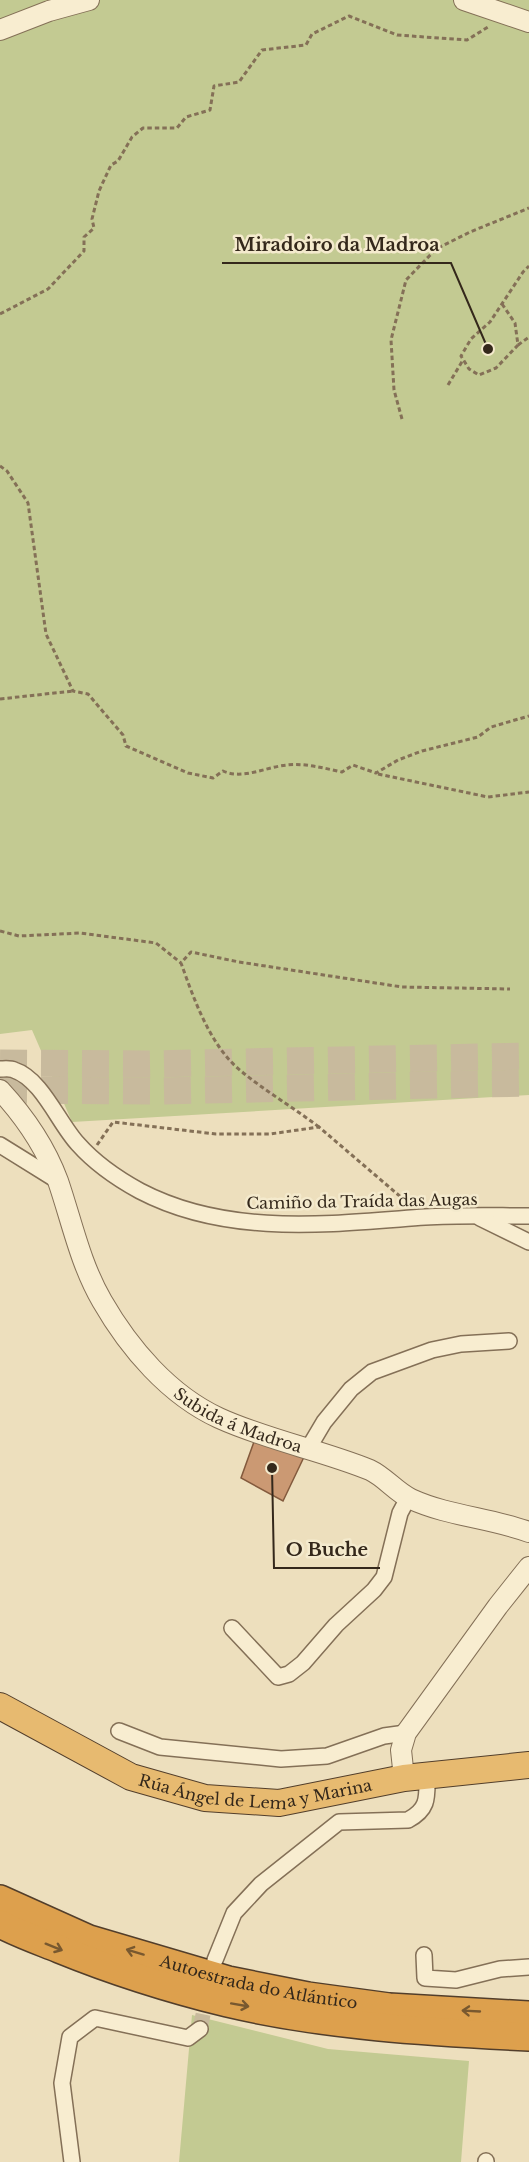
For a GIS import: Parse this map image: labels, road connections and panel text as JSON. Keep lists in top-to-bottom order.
{
  "streets": {
    "highway": ["Rúa Ángel de Lema y Marina", "Autoestrada do Atlántico"],
    "street": ["Camiño da Traída das Augas", "Subida á Madroa"]
  },
  "places": ["Miradoiro da Madroa", "O Buche"]
}
